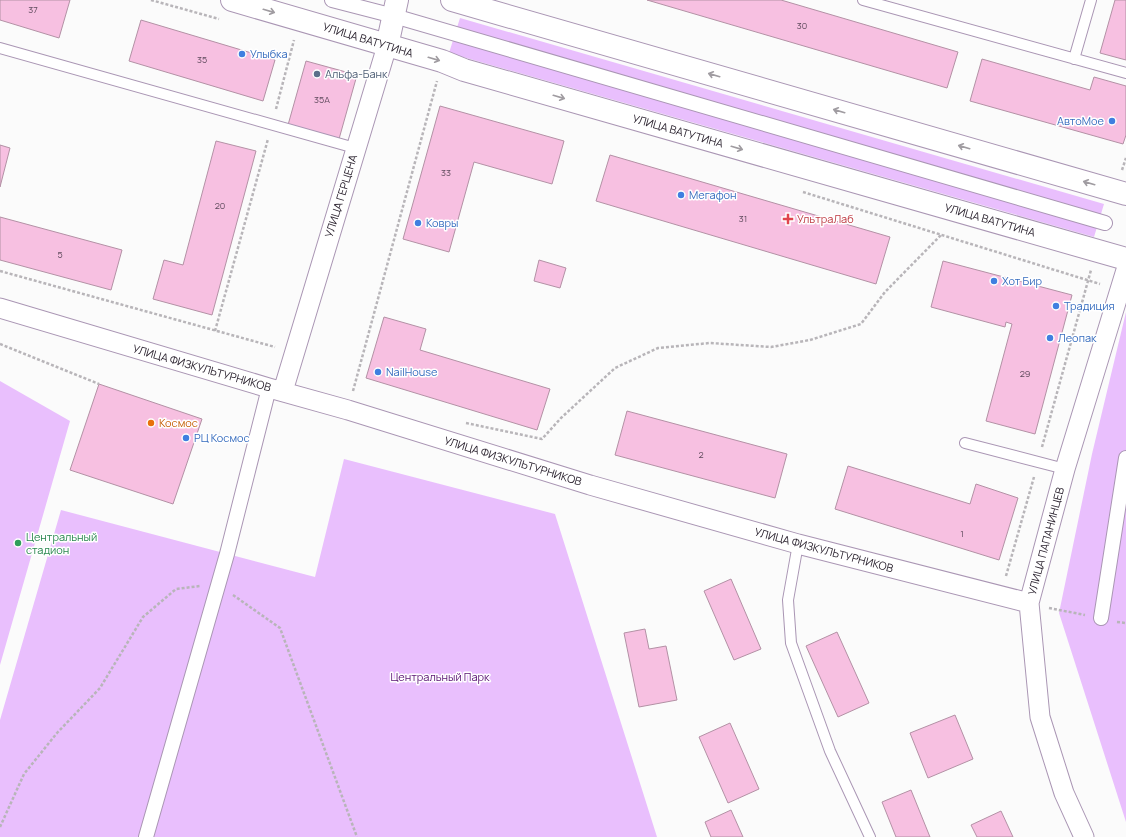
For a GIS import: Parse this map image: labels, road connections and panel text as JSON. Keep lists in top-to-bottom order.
{
  "streets": {
    "street": [
      "УЛИЦА ВАТУТИНА",
      "УЛИЦА ГЕРЦЕНА",
      "УЛИЦА ФИЗКУЛЬТУРНИКОВ",
      "УЛИЦА ПАПАНИНЦЕВ"
    ]
  },
  "crossings": [
    ["УЛИЦА ВАТУТИНА", "УЛИЦА ГЕРЦЕНА"],
    ["УЛИЦА ГЕРЦЕНА", "УЛИЦА ФИЗКУЛЬТУРНИКОВ"],
    ["УЛИЦА ФИЗКУЛЬТУРНИКОВ", "УЛИЦА ПАПАНИНЦЕВ"]
  ],
  "parks": ["Центральный Парк"],
  "places": {
    "other": [
      "Улыбка",
      "Альфа-Банк",
      "АвтоМое",
      "Мегафон",
      "Ковры",
      "Хот Бир",
      "Традиция",
      "Леопак",
      "NailHouse",
      "Космос",
      "РЦ Космос",
      "Центральный стадион"
    ],
    "health": ["УльтраЛаб"]
  },
  "house_numbers": [
    "37",
    "30",
    "35",
    "35А",
    "33",
    "20",
    "31",
    "5",
    "29",
    "2",
    "1"
  ]
}
